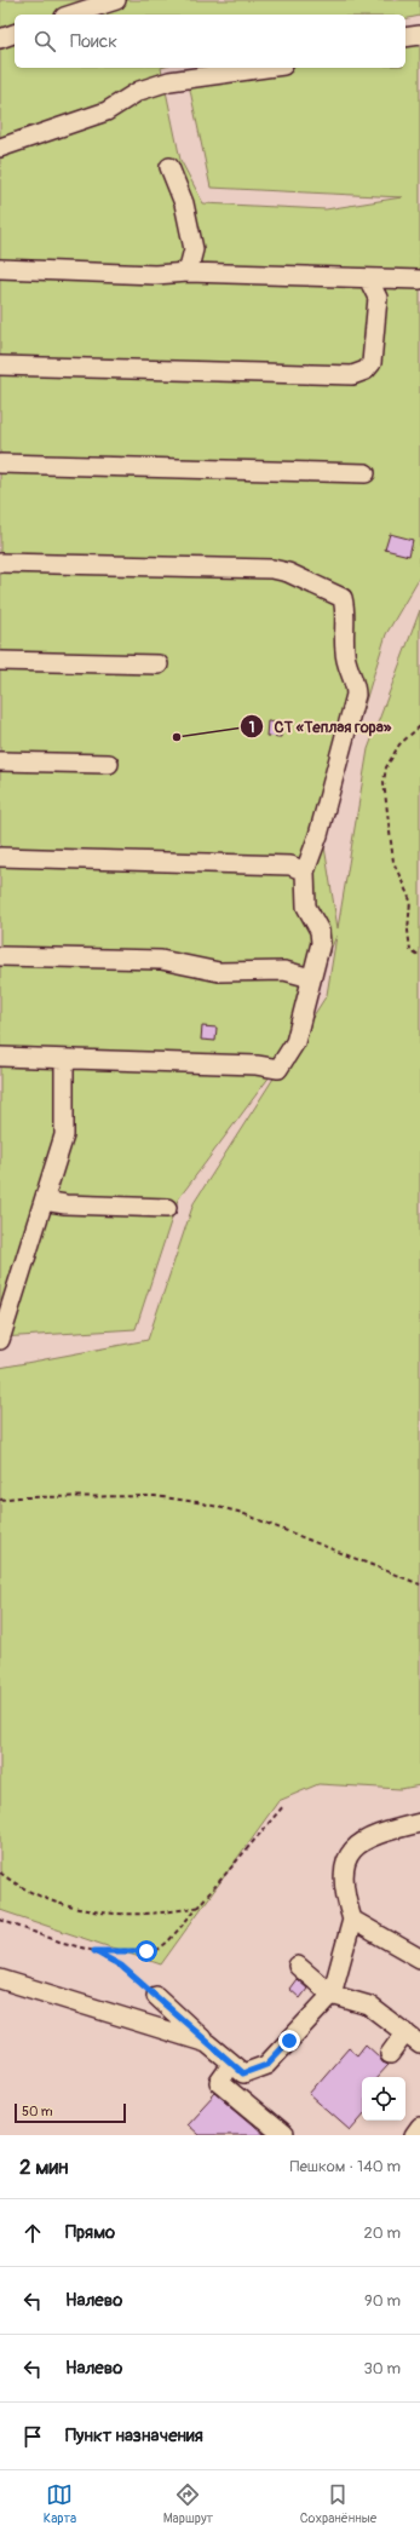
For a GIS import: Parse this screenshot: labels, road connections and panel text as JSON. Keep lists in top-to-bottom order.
{
  "places": ["СТ «Теплая гора»"],
  "scale_bar": "50 m",
  "page": {
    "search": "Поиск",
    "scale": "50 m",
    "heading": ["2 мин", "Пешком · 140 m"],
    "list": [
      ["Прямо", "20 m"],
      ["Налево", "90 m"],
      ["Налево", "30 m"],
      "Пункт назначения"
    ],
    "nav": ["Карта", "Маршрут", "Сохранённые"]
  }
}
